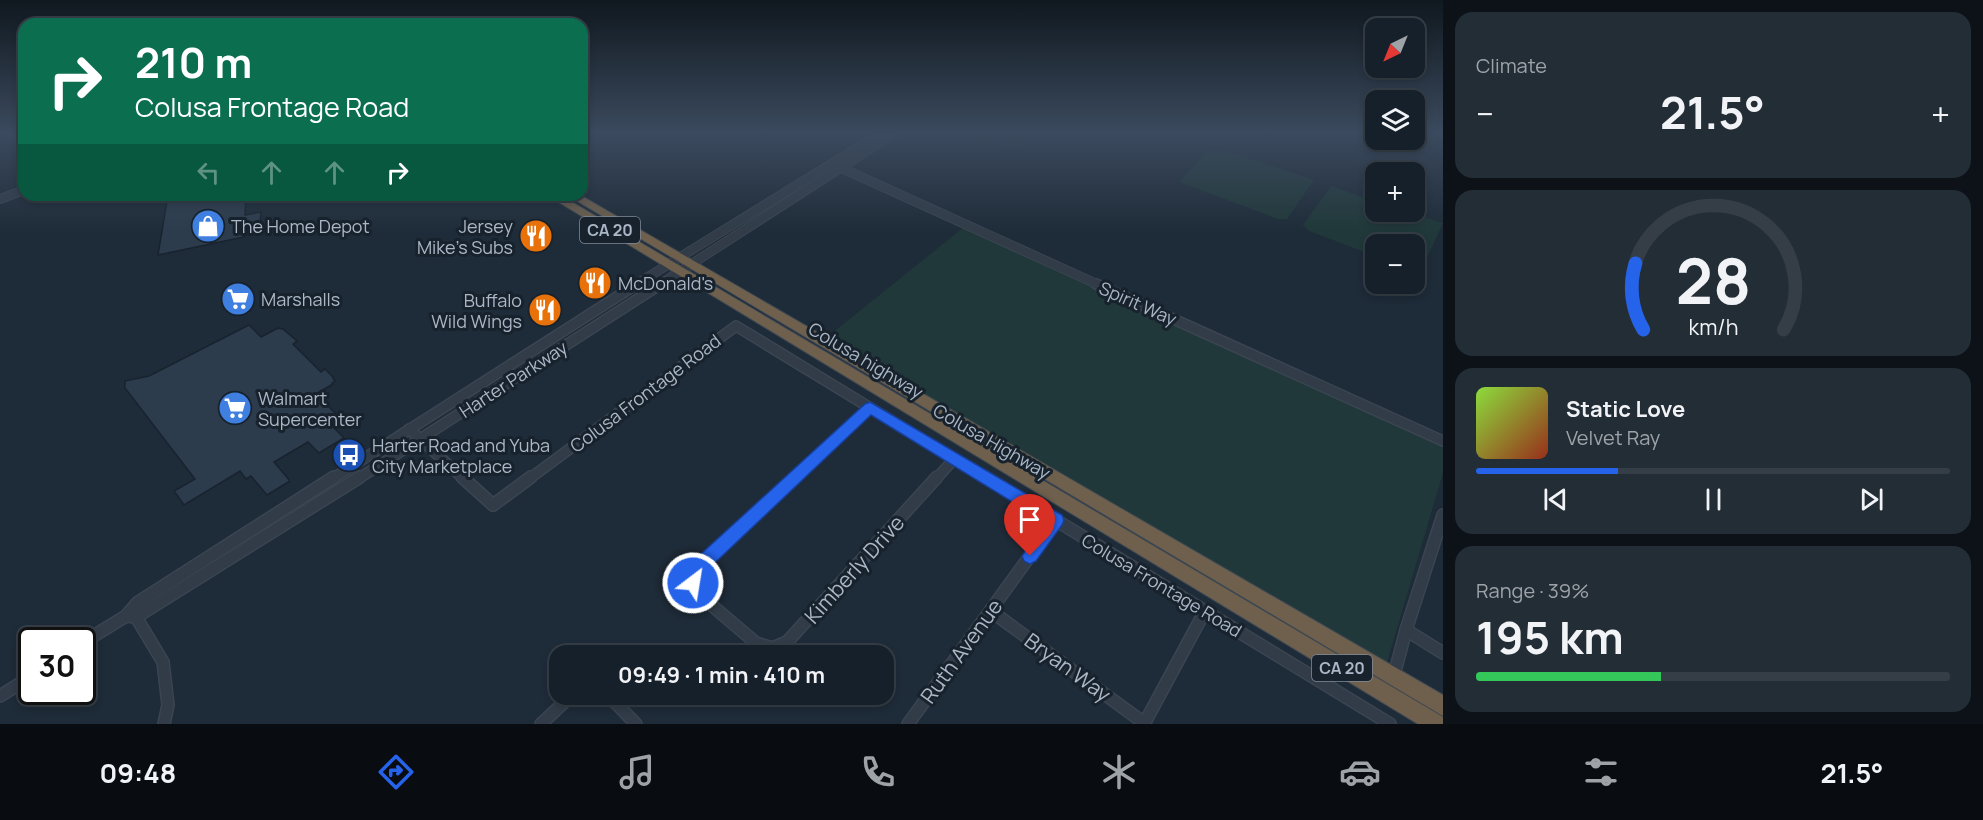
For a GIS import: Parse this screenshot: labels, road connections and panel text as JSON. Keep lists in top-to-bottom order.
{
  "streets": {
    "highway": ["CA 20", "Colusa highway", "Colusa Highway"],
    "street": [
      "Spirit Way",
      "Harter Parkway",
      "Colusa Frontage Road",
      "Kimberly Drive",
      "Ruth Avenue",
      "Bryan Way"
    ]
  },
  "crossings": [
    ["Spirit Way", "Harter Parkway"],
    ["Colusa highway", "Harter Parkway"],
    ["Colusa highway", "Colusa Highway"],
    ["Harter Parkway", "Colusa Frontage Road"],
    ["Harter Parkway", "Colusa Highway"],
    ["Colusa Frontage Road", "Kimberly Drive"],
    ["Colusa Frontage Road", "Ruth Avenue"],
    ["Ruth Avenue", "Bryan Way"]
  ],
  "places": {
    "shop": ["The Home Depot"],
    "restaurant": ["Jersey Mike's Subs", "McDonald's", "Buffalo Wild Wings"],
    "supermarket": ["Marshalls", "Walmart Supercenter"],
    "bus stop": ["Harter Road and Yuba City Marketplace"]
  },
  "north": "bottom left",
  "page": {
    "tile": [
      "Climate",
      ["Range · 39%", "195 km"]
    ],
    "map_buttons": ["+", "−"],
    "turn": ["210 m", "Colusa Frontage Road"],
    "heat": ["−", "21.5°", "+"],
    "song": ["Static Love", "Velvet Ray"],
    "limit": "30",
    "trip": "09:49 · 1 min · 410 m",
    "tabs": ["09:48", "21.5°"],
    "gauge": ["28", "km/h"]
  }
}
